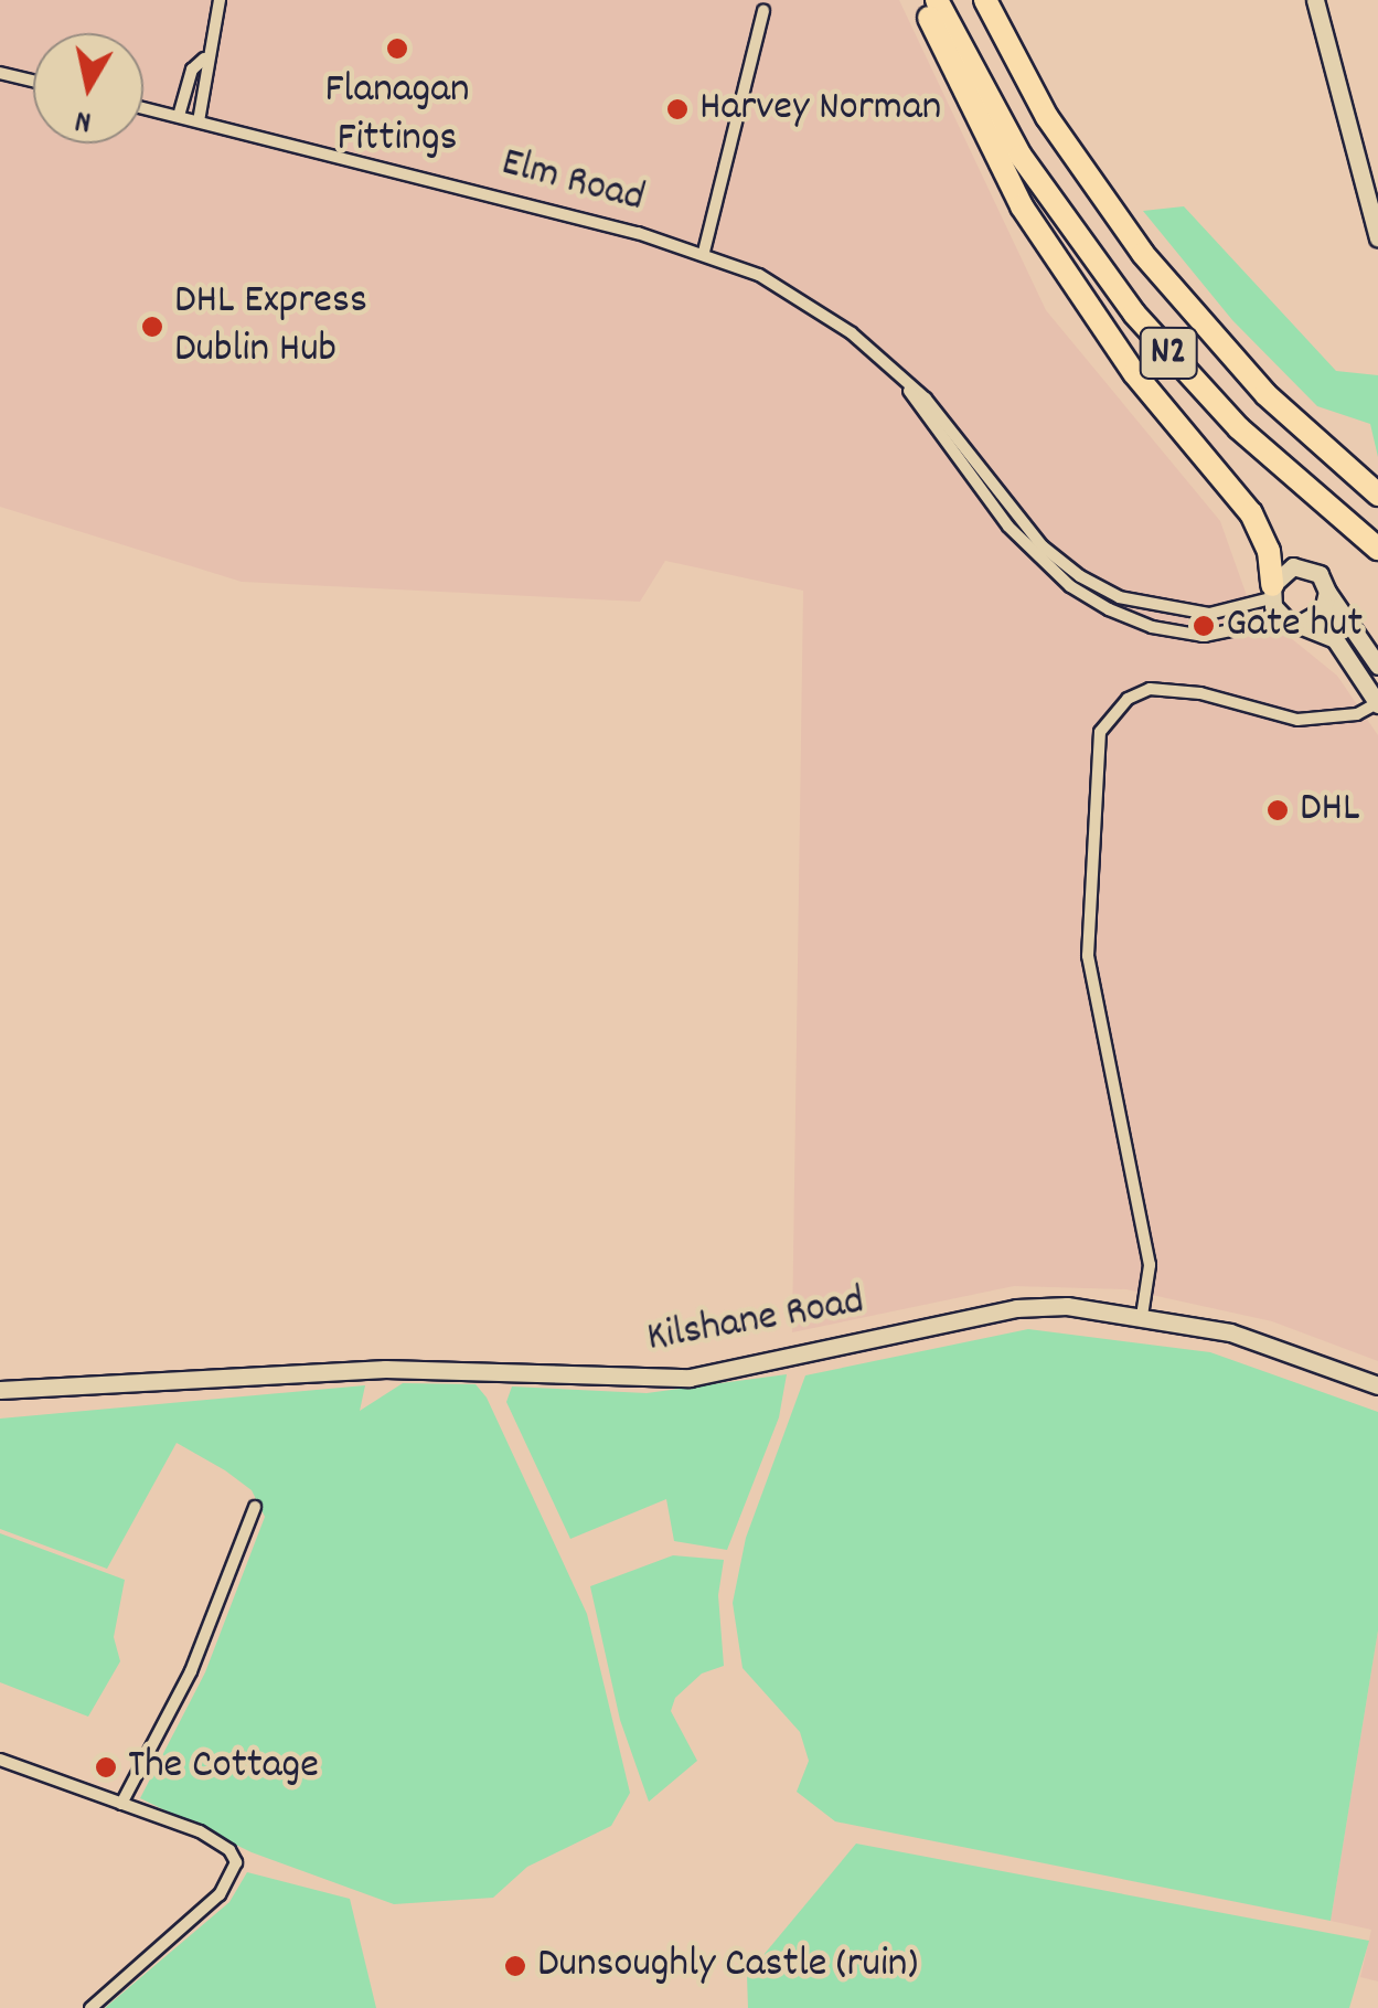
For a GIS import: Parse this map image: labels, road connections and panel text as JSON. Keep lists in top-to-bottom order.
{
  "streets": {
    "highway": ["N2"],
    "street": ["Elm Road", "Kilshane Road"]
  },
  "places": [
    "Flanagan Fittings",
    "Harvey Norman",
    "DHL Express Dublin Hub",
    "Gate hut",
    "DHL",
    "The Cottage",
    "Dunsoughly Castle (ruin)"
  ],
  "north": "bottom"
}
